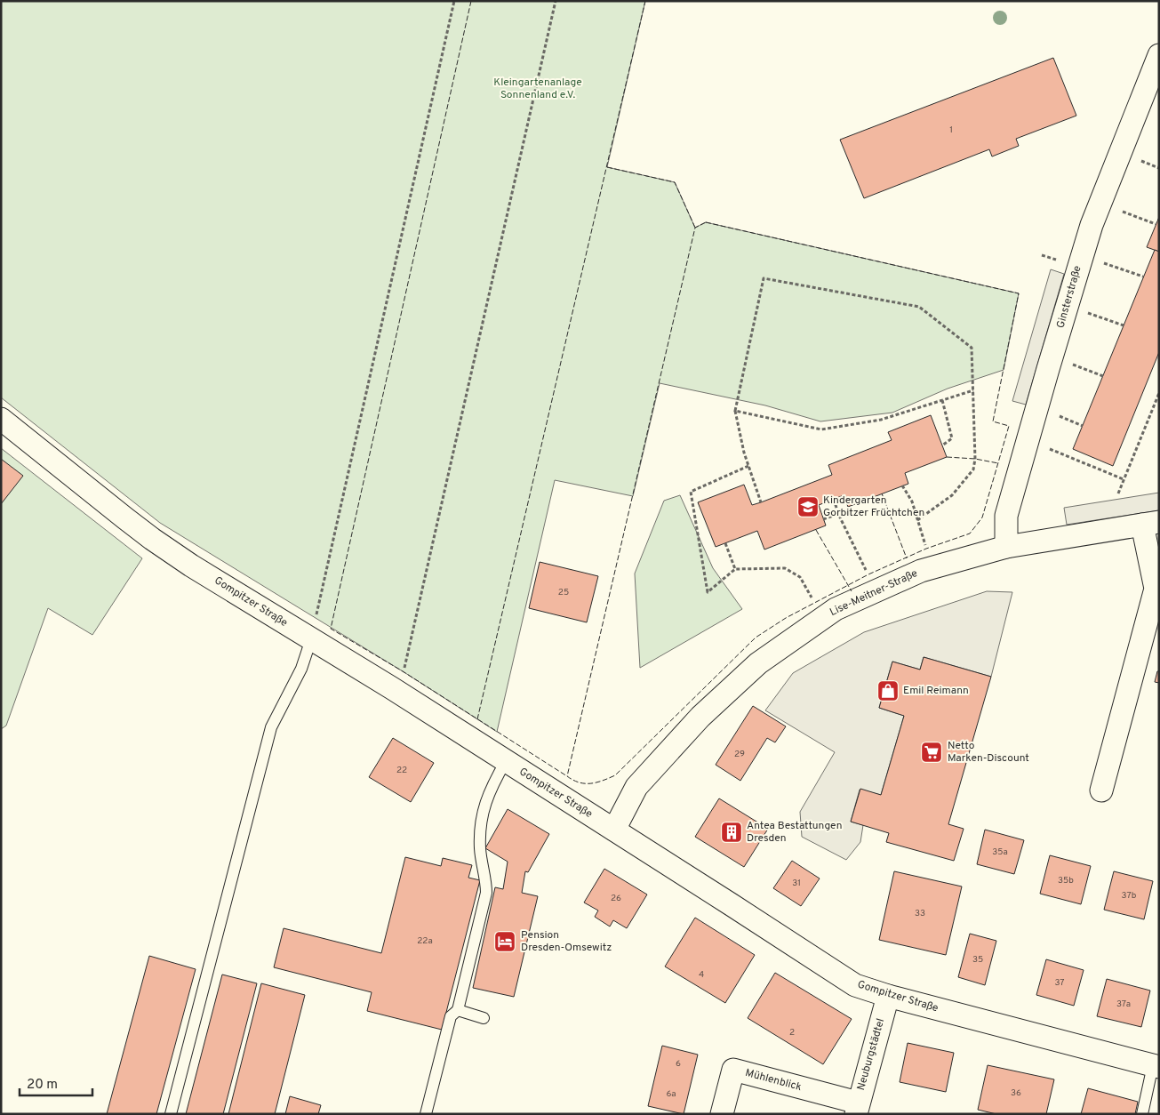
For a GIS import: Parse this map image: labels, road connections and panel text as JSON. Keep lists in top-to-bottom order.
{
  "streets": {
    "street": [
      "Ginsterstraße",
      "Lise-Meitner-Straße",
      "Gompitzer Straße",
      "Neuburgstädtel",
      "Mühlenblick"
    ]
  },
  "crossings": [
    ["Ginsterstraße", "Lise-Meitner-Straße"],
    ["Lise-Meitner-Straße", "Gompitzer Straße"],
    ["Gompitzer Straße", "Neuburgstädtel"],
    ["Neuburgstädtel", "Mühlenblick"]
  ],
  "parks": ["Kleingartenanlage Sonnenland e.V."],
  "places": {
    "school or university": ["Kindergarten Gorbitzer Früchtchen"],
    "shop": ["Emil Reimann"],
    "supermarket": ["Netto Marken-Discount"],
    "building": ["Antea Bestattungen Dresden"],
    "hotel": ["Pension Dresden-Omsewitz"]
  },
  "house_numbers": [
    "1",
    "25",
    "29",
    "22",
    "35a",
    "35b",
    "31",
    "37b",
    "26",
    "33",
    "22a",
    "35",
    "4",
    "37",
    "37a",
    "2",
    "6",
    "36",
    "6a"
  ],
  "scale_bar": "20 m"
}
